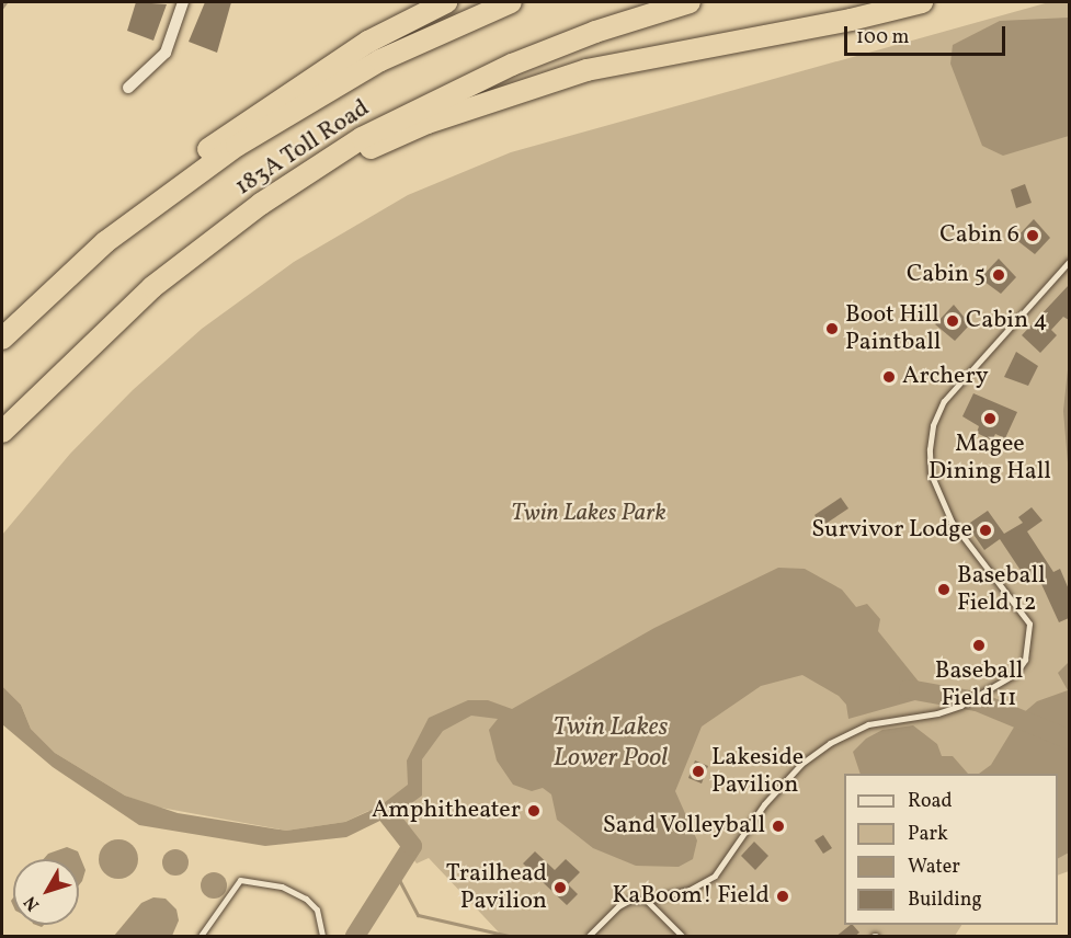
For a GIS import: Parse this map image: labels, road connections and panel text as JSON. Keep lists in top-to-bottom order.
{
  "streets": {
    "highway": ["183A Toll Road"]
  },
  "water": ["Twin Lakes Lower Pool"],
  "parks": ["Twin Lakes Park"],
  "places": [
    "Cabin 6",
    "Cabin 5",
    "Cabin 4",
    "Boot Hill Paintball",
    "Archery",
    "Magee Dining Hall",
    "Survivor Lodge",
    "Baseball Field 12",
    "Baseball Field 11",
    "Lakeside Pavilion",
    "Amphitheater",
    "Sand Volleyball",
    "Trailhead Pavilion",
    "KaBoom! Field"
  ],
  "legend": [
    "Road",
    "Park",
    "Water",
    "Building"
  ],
  "scale_bar": "100 m",
  "north": "bottom left"
}
